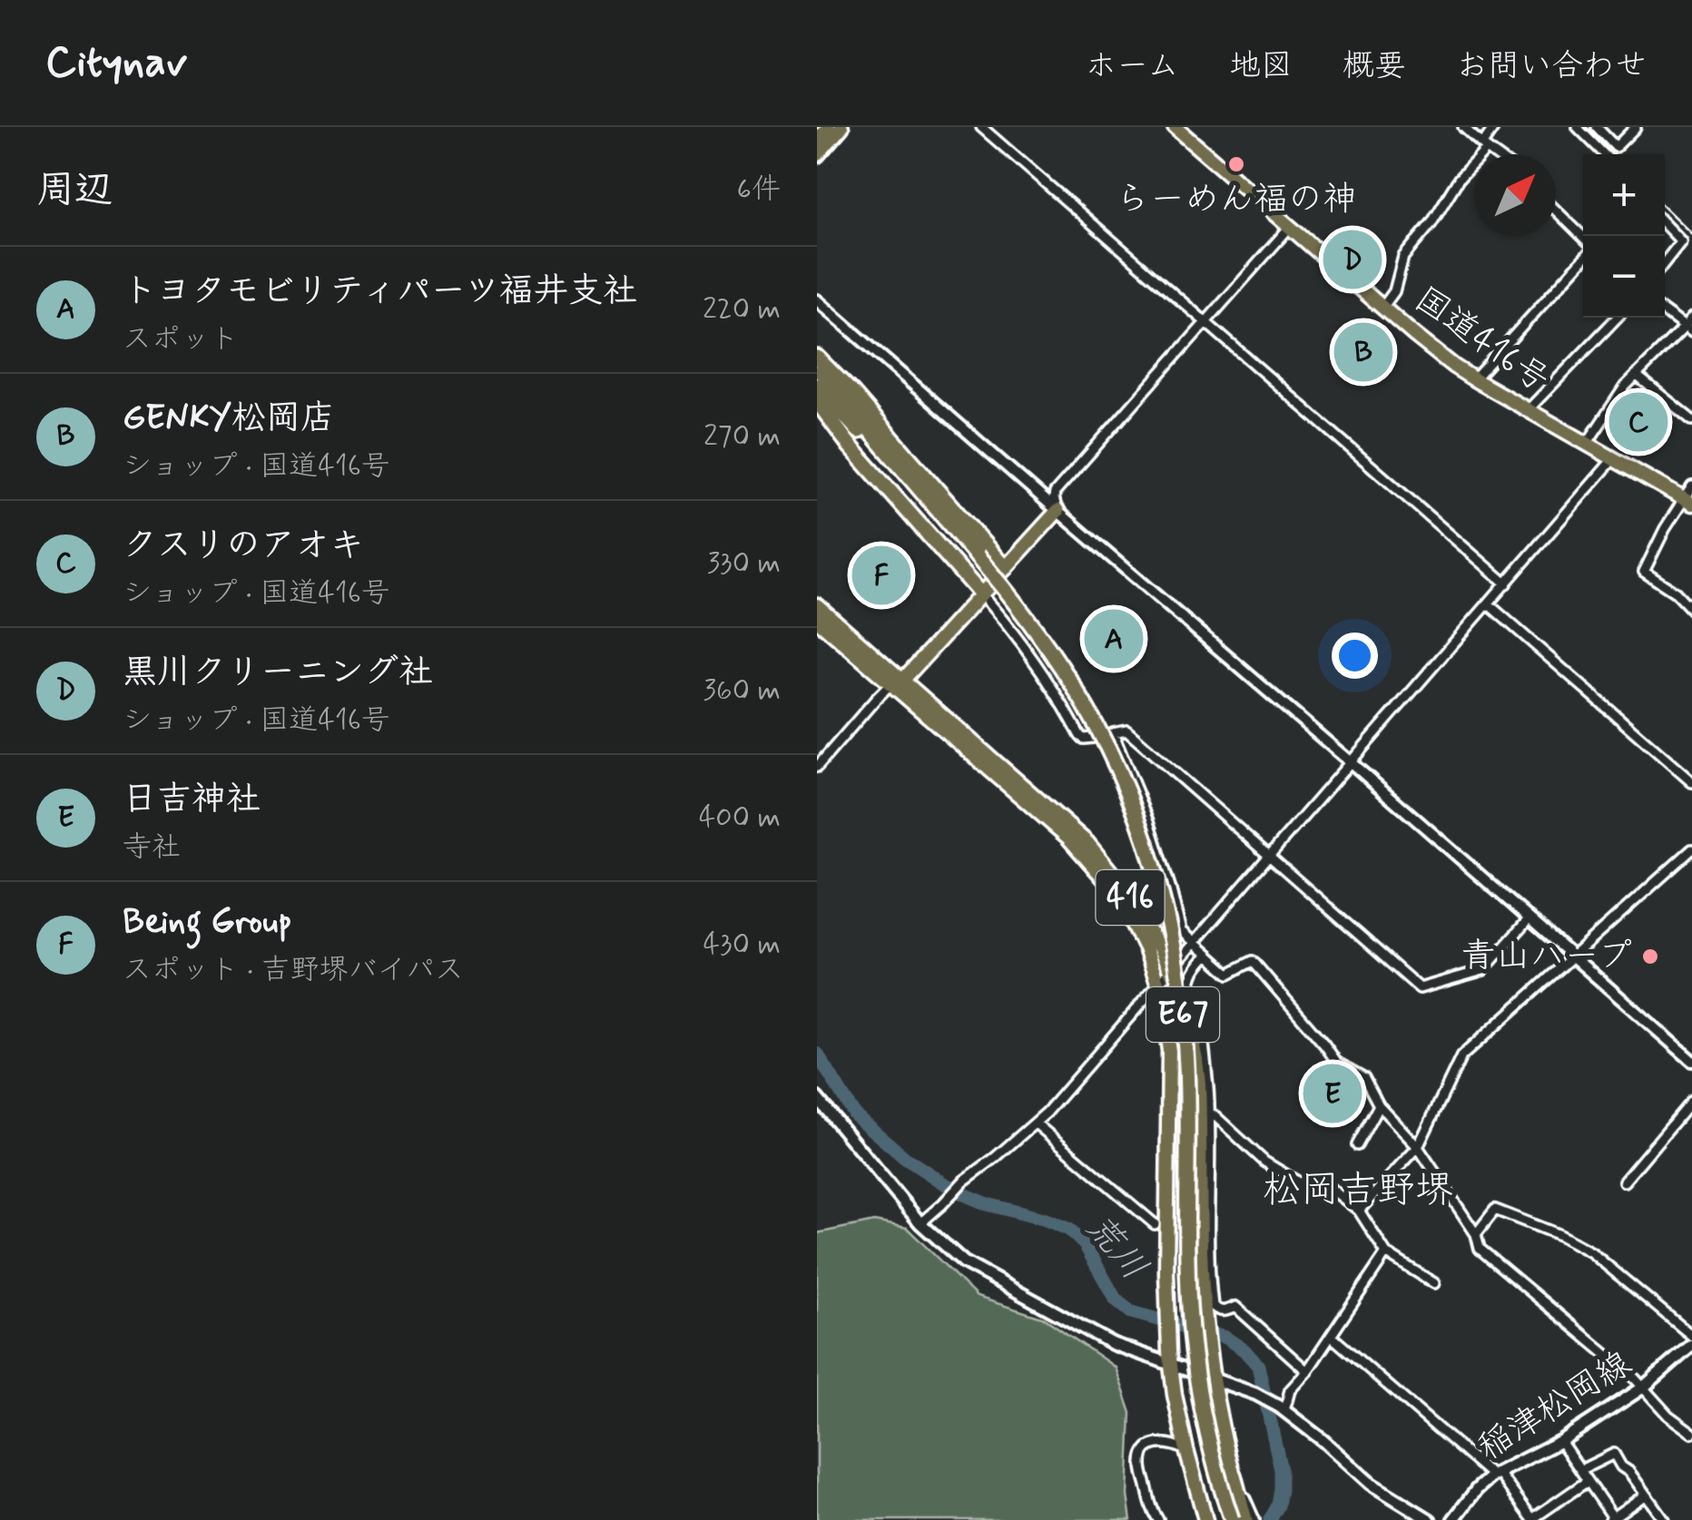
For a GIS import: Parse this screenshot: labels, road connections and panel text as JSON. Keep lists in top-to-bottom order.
{
  "streets": {
    "highway": ["国道416号", "416", "E67"],
    "main road": ["稲津松岡線"]
  },
  "districts": ["松岡吉野堺"],
  "water": ["荒川"],
  "places": ["らーめん福の神", "青山ハープ"],
  "north": "top right",
  "page": {
    "header": "Citynav",
    "nav": [
      "ホーム",
      "地図",
      "概要",
      "お問い合わせ"
    ],
    "heading": ["周辺", "6件"],
    "map_buttons": ["+", "−"],
    "pins": [
      "D",
      "B",
      "C",
      "F",
      "A",
      "E"
    ],
    "list": [
      {
        "mark": "A",
        "name": "トヨタモビリティパーツ福井支社",
        "note": "スポット",
        "value": "220 m"
      },
      {
        "mark": "B",
        "name": "GENKY松岡店",
        "note": "ショップ · 国道416号",
        "value": "270 m"
      },
      {
        "mark": "C",
        "name": "クスリのアオキ",
        "note": "ショップ · 国道416号",
        "value": "330 m"
      },
      {
        "mark": "D",
        "name": "黒川クリーニング社",
        "note": "ショップ · 国道416号",
        "value": "360 m"
      },
      {
        "mark": "E",
        "name": "日吉神社",
        "note": "寺社",
        "value": "400 m"
      },
      {
        "mark": "F",
        "name": "Being Group",
        "note": "スポット · 吉野堺バイパス",
        "value": "430 m"
      }
    ]
  }
}
